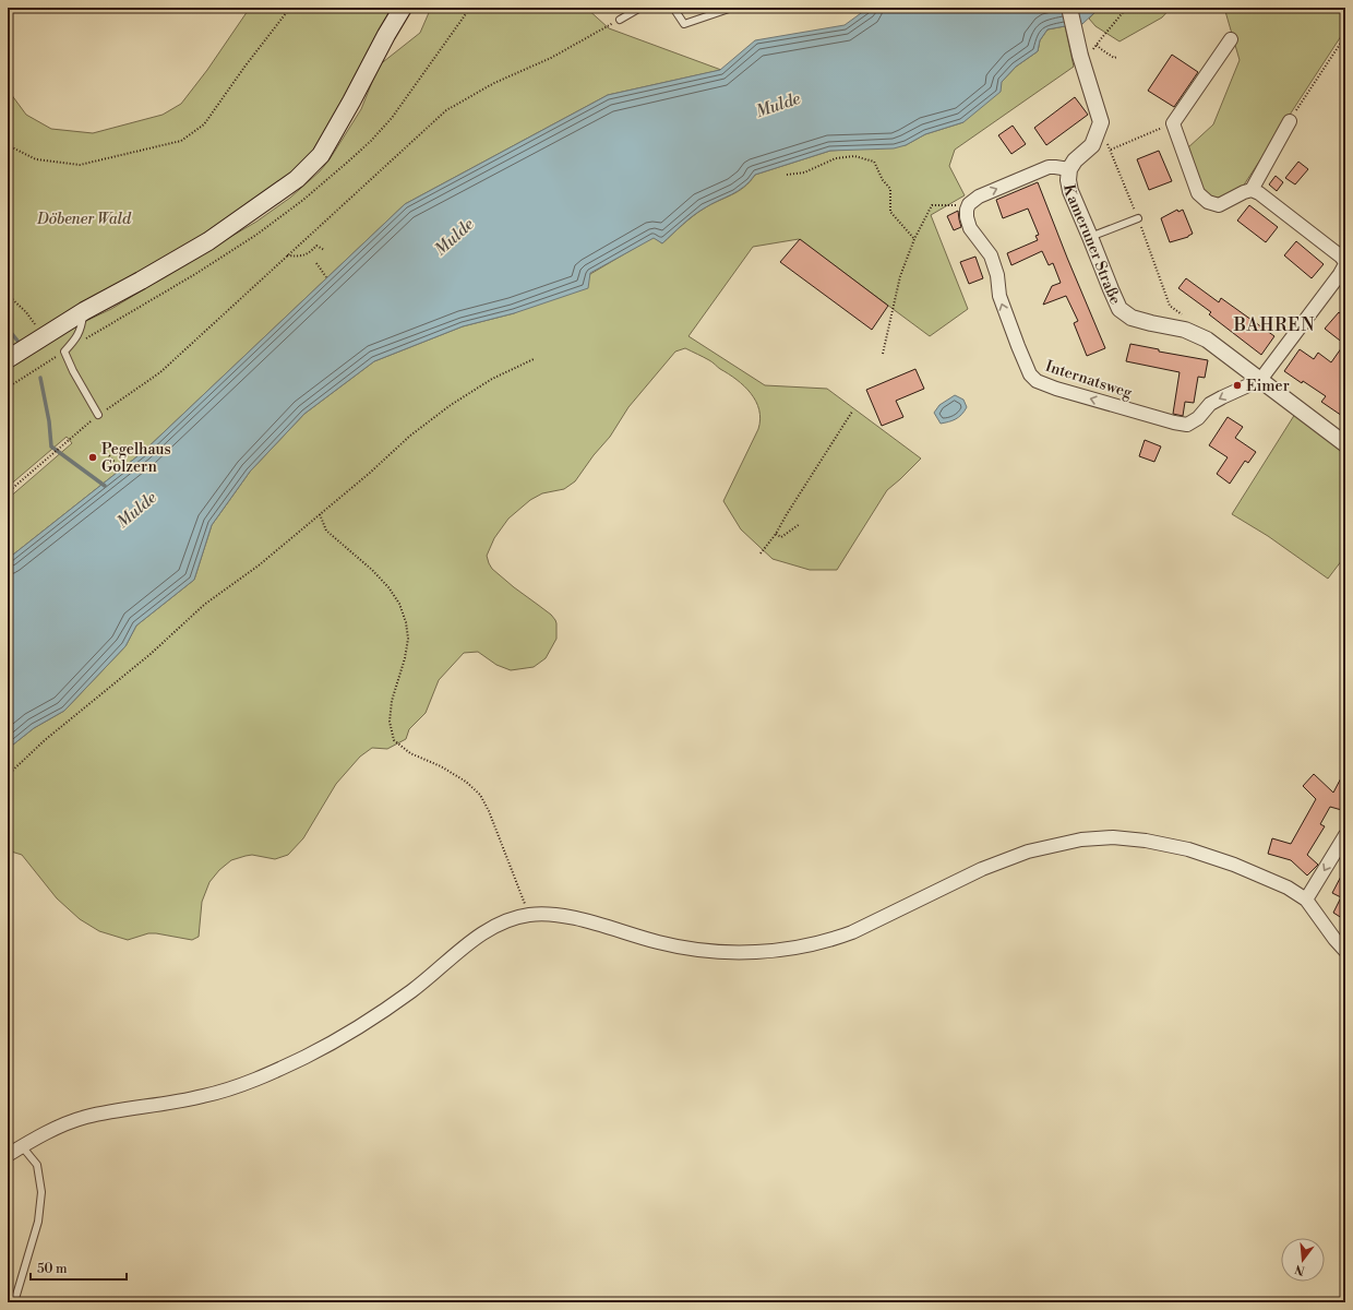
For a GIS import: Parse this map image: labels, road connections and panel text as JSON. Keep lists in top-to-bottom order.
{
  "streets": {
    "street": ["Kameruner Straße", "Internatsweg"]
  },
  "crossings": [
    ["Kameruner Straße", "Internatsweg"]
  ],
  "districts": ["BAHREN"],
  "water": ["Mulde"],
  "parks": ["Döbener Wald"],
  "places": ["Eimer", "Pegelhaus Golzern"],
  "scale_bar": "50 m",
  "north": "bottom"
}
